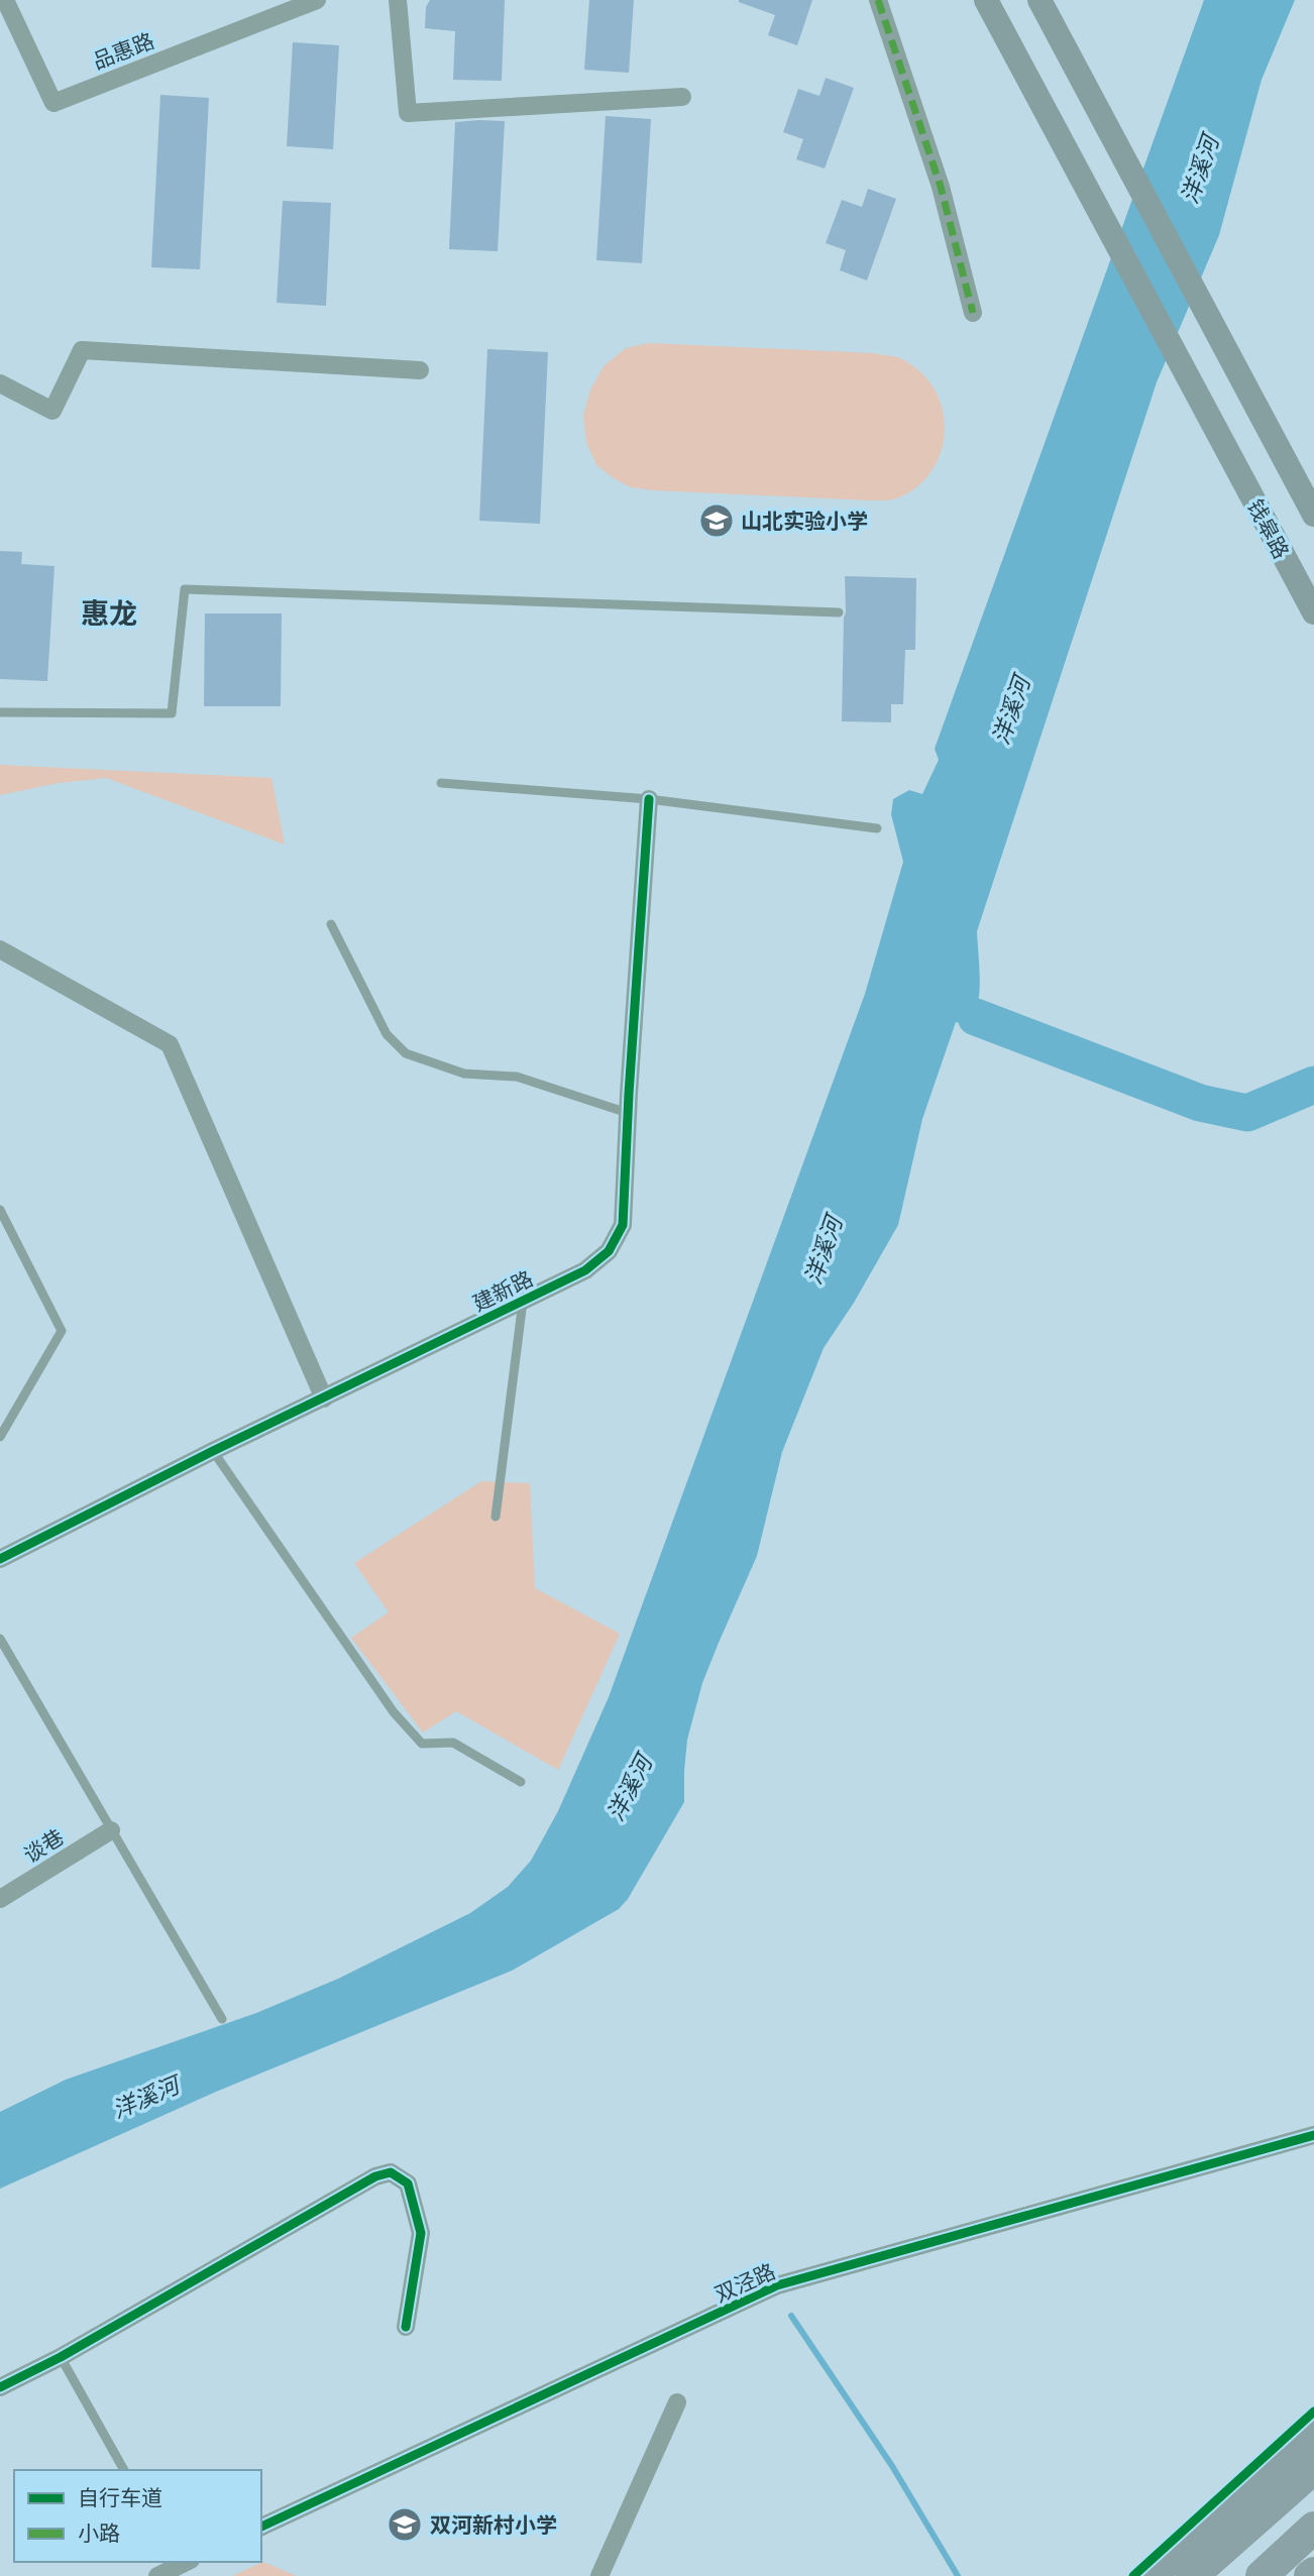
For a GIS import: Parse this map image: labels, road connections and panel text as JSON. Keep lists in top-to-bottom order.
{
  "streets": {
    "main road": ["钱皋路"],
    "street": [
      "品惠路",
      "建新路",
      "谈巷",
      "双泾路"
    ]
  },
  "districts": ["惠龙"],
  "water": ["洋溪河"],
  "places": {
    "school or university": ["山北实验小学", "双河新村小学"]
  },
  "legend": ["自行车道", "小路"]
}
